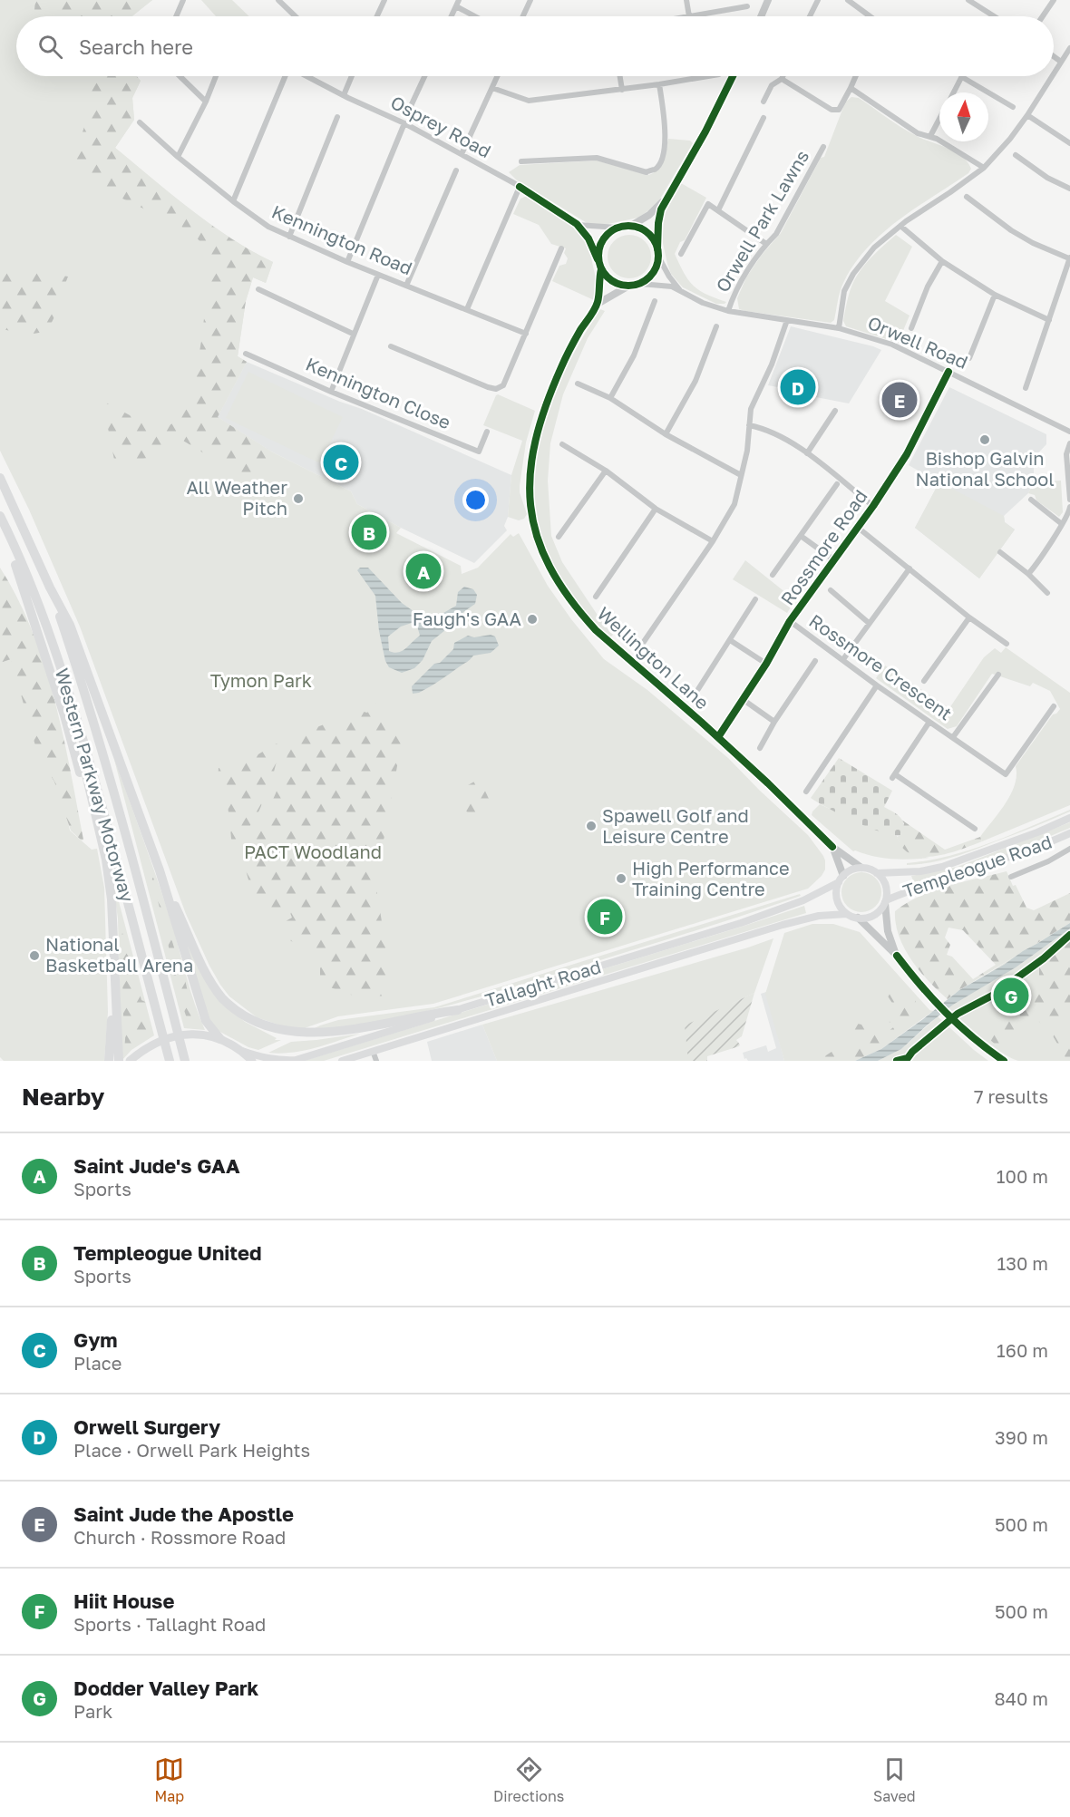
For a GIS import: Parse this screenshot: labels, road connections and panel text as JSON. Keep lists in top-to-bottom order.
{
  "streets": {
    "highway": ["Western Parkway Motorway"],
    "main road": ["Templeogue Road", "Tallaght Road"],
    "street": [
      "Osprey Road",
      "Orwell Park Lawns",
      "Kennington Road",
      "Orwell Road",
      "Kennington Close",
      "Rossmore Road",
      "Wellington Lane",
      "Rossmore Crescent"
    ]
  },
  "crossings": [
    ["Osprey Road", "Kennington Road"],
    ["Osprey Road", "Orwell Road"],
    ["Osprey Road", "Wellington Lane"],
    ["Orwell Park Lawns", "Orwell Road"],
    ["Orwell Road", "Rossmore Road"],
    ["Orwell Road", "Wellington Lane"],
    ["Rossmore Road", "Wellington Lane"],
    ["Rossmore Road", "Rossmore Crescent"],
    ["Wellington Lane", "Templeogue Road"],
    ["Wellington Lane", "Tallaght Road"],
    ["Templeogue Road", "Tallaght Road"]
  ],
  "parks": ["Tymon Park", "PACT Woodland"],
  "places": [
    "Bishop Galvin National School",
    "All Weather Pitch",
    "Faugh's GAA",
    "Spawell Golf and Leisure Centre",
    "High Performance Training Centre",
    "National Basketball Arena"
  ],
  "north": "top",
  "page": {
    "search": "Search here",
    "pins": [
      "D",
      "E",
      "C",
      "B",
      "A",
      "F",
      "G"
    ],
    "heading": ["Nearby", "7 results"],
    "list": [
      {
        "mark": "A",
        "name": "Saint Jude's GAA",
        "note": "Sports",
        "value": "100 m"
      },
      {
        "mark": "B",
        "name": "Templeogue United",
        "note": "Sports",
        "value": "130 m"
      },
      {
        "mark": "C",
        "name": "Gym",
        "note": "Place",
        "value": "160 m"
      },
      {
        "mark": "D",
        "name": "Orwell Surgery",
        "note": "Place · Orwell Park Heights",
        "value": "390 m"
      },
      {
        "mark": "E",
        "name": "Saint Jude the Apostle",
        "note": "Church · Rossmore Road",
        "value": "500 m"
      },
      {
        "mark": "F",
        "name": "Hiit House",
        "note": "Sports · Tallaght Road",
        "value": "500 m"
      },
      {
        "mark": "G",
        "name": "Dodder Valley Park",
        "note": "Park",
        "value": "840 m"
      }
    ],
    "nav": ["Map", "Directions", "Saved"]
  }
}
